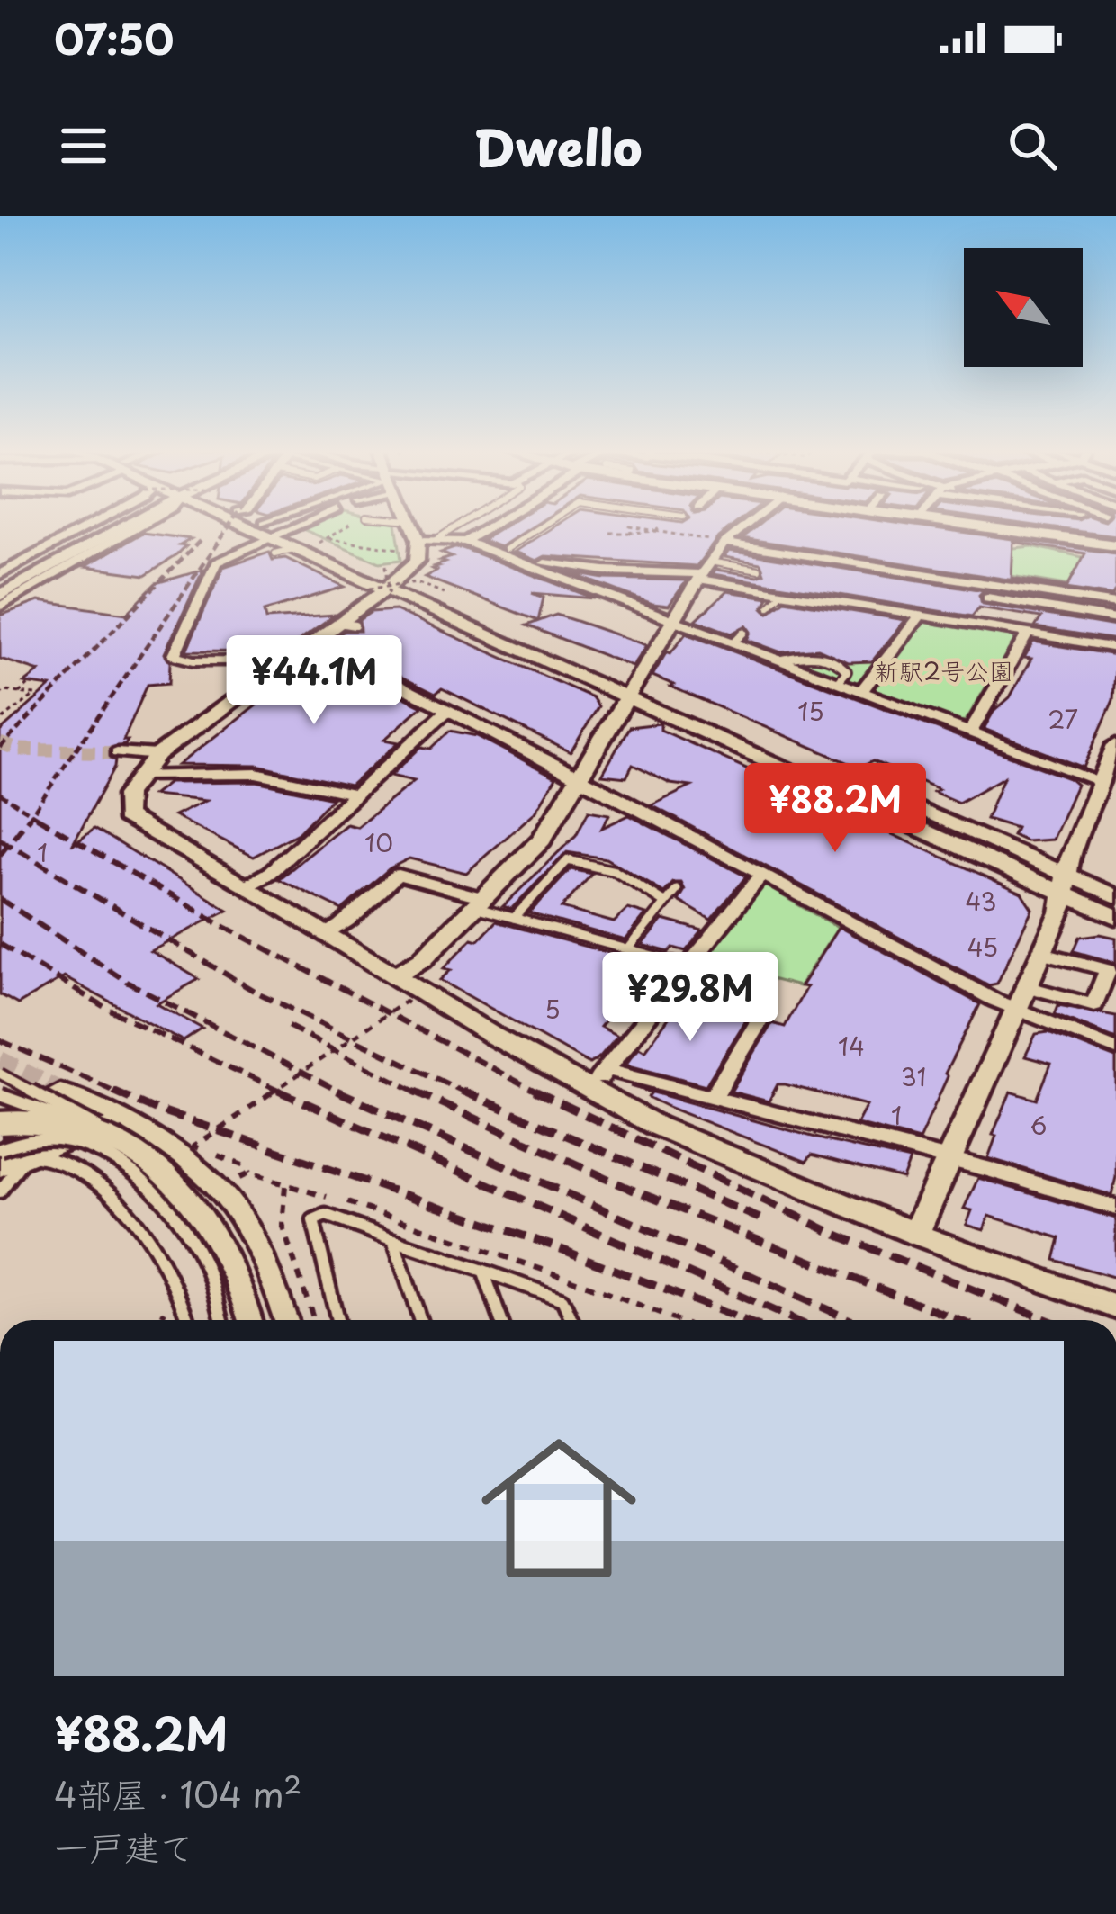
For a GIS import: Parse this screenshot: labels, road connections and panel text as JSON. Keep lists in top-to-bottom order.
{
  "parks": ["新駅2号公園"],
  "house_numbers": [
    "15",
    "27",
    "10",
    "1",
    "43",
    "45",
    "5",
    "14",
    "31",
    "1",
    "6"
  ],
  "north": "top left",
  "page": {
    "status": "07:50",
    "header": "Dwello",
    "price": ["¥44.1M", "¥88.2M", "¥29.8M"],
    "list": [
      {
        "name": "¥88.2M",
        "note": "4部屋 · 104 m² · 一戸建て"
      }
    ]
  }
}
